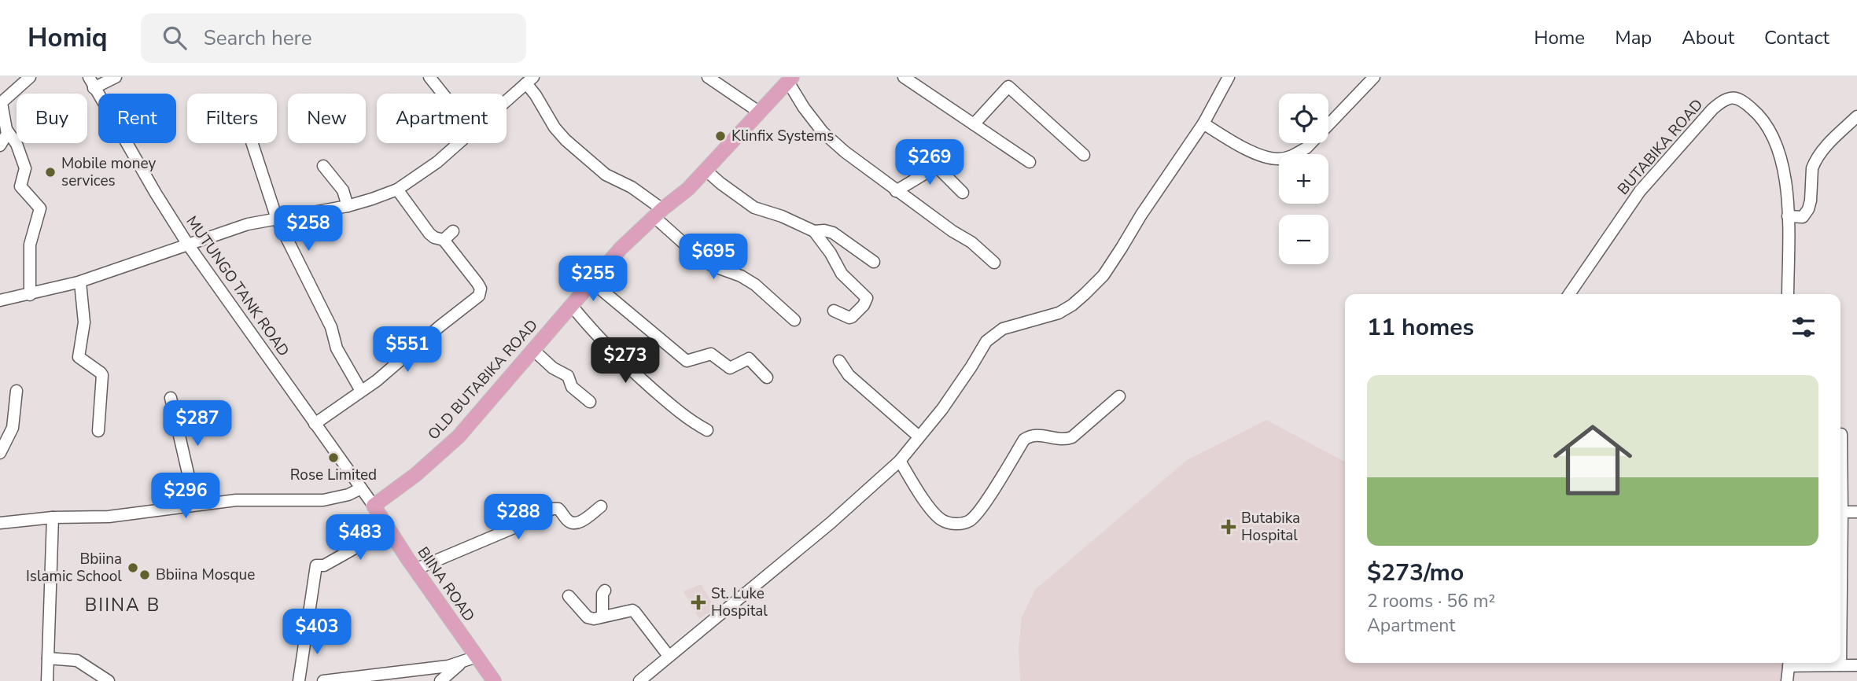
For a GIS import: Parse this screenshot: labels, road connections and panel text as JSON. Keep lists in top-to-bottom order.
{
  "streets": {
    "main road": ["OLD BUTABIKA ROAD", "BIINA ROAD"],
    "street": ["BUTABIKA ROAD", "MUTUNGO TANK ROAD"]
  },
  "crossings": [
    ["MUTUNGO TANK ROAD", "OLD BUTABIKA ROAD"],
    ["MUTUNGO TANK ROAD", "BIINA ROAD"],
    ["OLD BUTABIKA ROAD", "BIINA ROAD"]
  ],
  "districts": ["BIINA B"],
  "places": {
    "other": [
      "Klinfix Systems",
      "Mobile money services",
      "Rose Limited",
      "Bbiina Islamic School",
      "Bbiina Mosque"
    ],
    "health": ["Butabika Hospital", "St. Luke Hospital"]
  },
  "page": {
    "header": "Homiq",
    "search": "Search here",
    "nav": [
      "Home",
      "Map",
      "About",
      "Contact"
    ],
    "map_buttons": ["+", "−"],
    "chip": [
      "Buy",
      "Rent",
      "Filters",
      "New",
      "Apartment"
    ],
    "price": [
      "$269",
      "$258",
      "$695",
      "$255",
      "$551",
      "$273",
      "$287",
      "$296",
      "$288",
      "$483",
      "$403"
    ],
    "heading": "11 homes",
    "list": [
      {
        "name": "$273/mo",
        "note": "2 rooms · 56 m² · Apartment"
      }
    ]
  }
}
